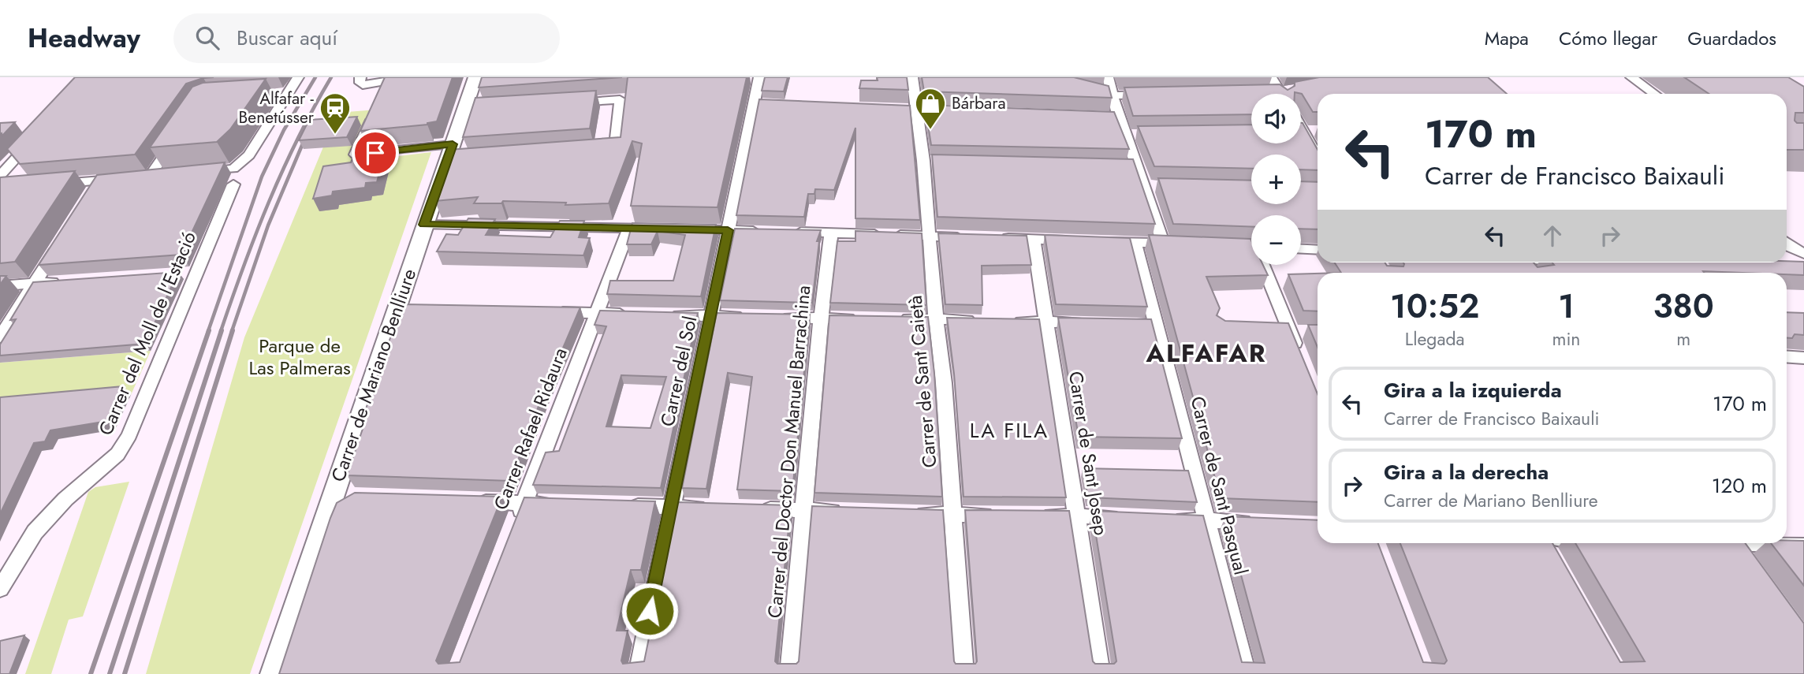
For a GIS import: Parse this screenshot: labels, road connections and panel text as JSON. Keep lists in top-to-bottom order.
{
  "streets": {
    "street": [
      "Carrer del Moll de l'Estació",
      "Carrer del Sol",
      "Carrer de Mariano Benlliure",
      "Carrer de Sant Caietà",
      "Carrer Rafael Ridaura",
      "Carrer del Doctor Don Manuel Barrachina",
      "Carrer de Sant Josep",
      "Carrer de Sant Pasqual"
    ]
  },
  "districts": ["ALFAFAR", "LA FILA"],
  "parks": ["Parque de Las Palmeras"],
  "places": {
    "shop": ["Bárbara"],
    "station": ["Alfafar - Benetússer"]
  },
  "page": {
    "header": "Headway",
    "search": "Buscar aquí",
    "nav": ["Mapa", "Cómo llegar", "Guardados"],
    "map_buttons": ["+", "−"],
    "turn": ["170 m", "Carrer de Francisco Baixauli"],
    "eta": [
      "10:52",
      "Llegada",
      "1",
      "min",
      "380",
      "m"
    ],
    "list": [
      {
        "name": "Gira a la izquierda",
        "note": "Carrer de Francisco Baixauli",
        "value": "170 m"
      },
      {
        "name": "Gira a la derecha",
        "note": "Carrer de Mariano Benlliure",
        "value": "120 m"
      }
    ]
  }
}
